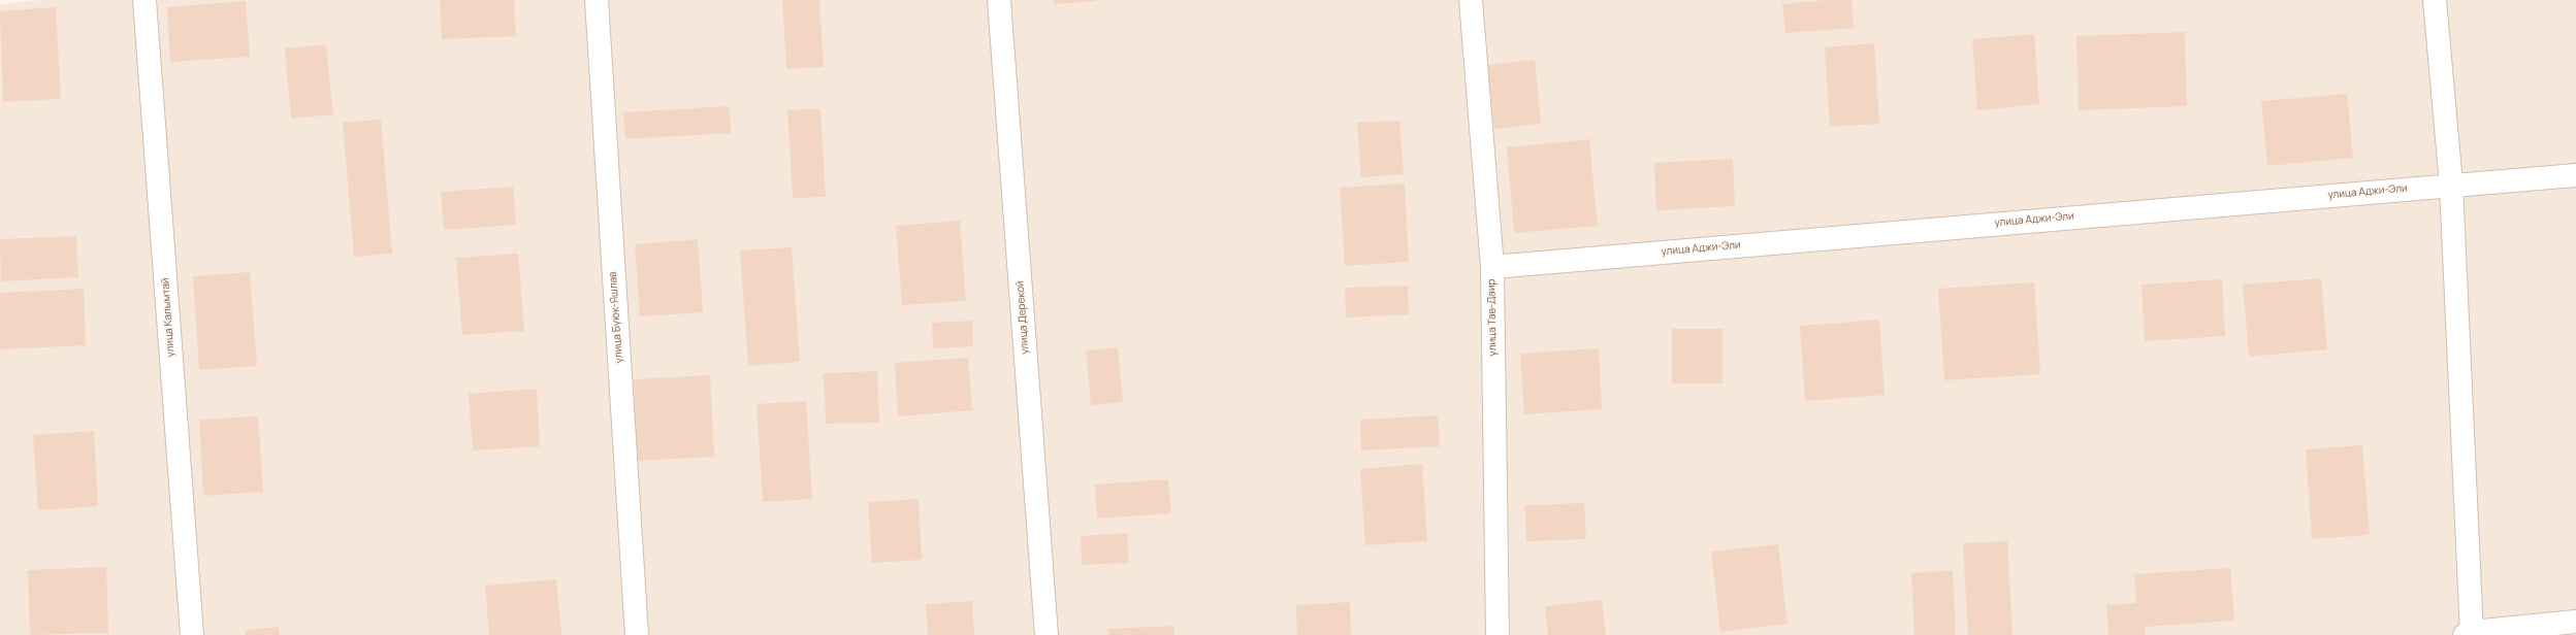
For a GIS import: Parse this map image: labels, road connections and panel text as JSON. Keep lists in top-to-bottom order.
{
  "streets": {
    "street": [
      "улица Аджи-Эли",
      "улица Калымтай",
      "улица Буюк-Яшлав",
      "улица Дерекой",
      "улица Тав-Даир"
    ]
  },
  "crossings": [
    ["улица Аджи-Эли", "улица Тав-Даир"]
  ]
}
